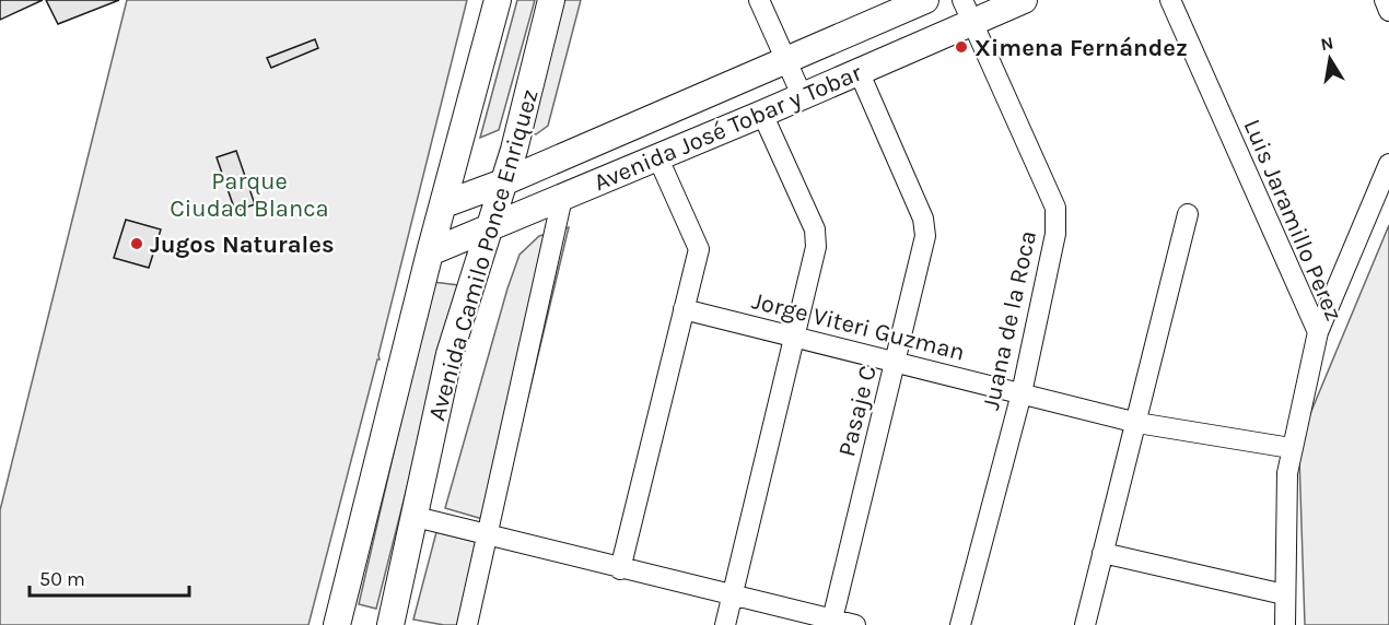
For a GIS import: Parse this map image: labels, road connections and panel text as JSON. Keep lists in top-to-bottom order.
{
  "streets": {
    "main road": ["Avenida José Tobar y Tobar", "Avenida Camilo Ponce Enriquez"],
    "street": [
      "Luis Jaramillo Perez",
      "Juana de la Roca",
      "Jorge Viteri Guzman",
      "Pasaje C"
    ]
  },
  "crossings": [
    ["Avenida José Tobar y Tobar", "Avenida Camilo Ponce Enriquez"],
    ["Avenida José Tobar y Tobar", "Juana de la Roca"],
    ["Avenida José Tobar y Tobar", "Pasaje C"],
    ["Luis Jaramillo Perez", "Jorge Viteri Guzman"],
    ["Juana de la Roca", "Jorge Viteri Guzman"],
    ["Jorge Viteri Guzman", "Pasaje C"]
  ],
  "parks": ["Parque Ciudad Blanca"],
  "places": ["Ximena Fernández", "Jugos Naturales"],
  "scale_bar": "50 m",
  "north": "top"
}
